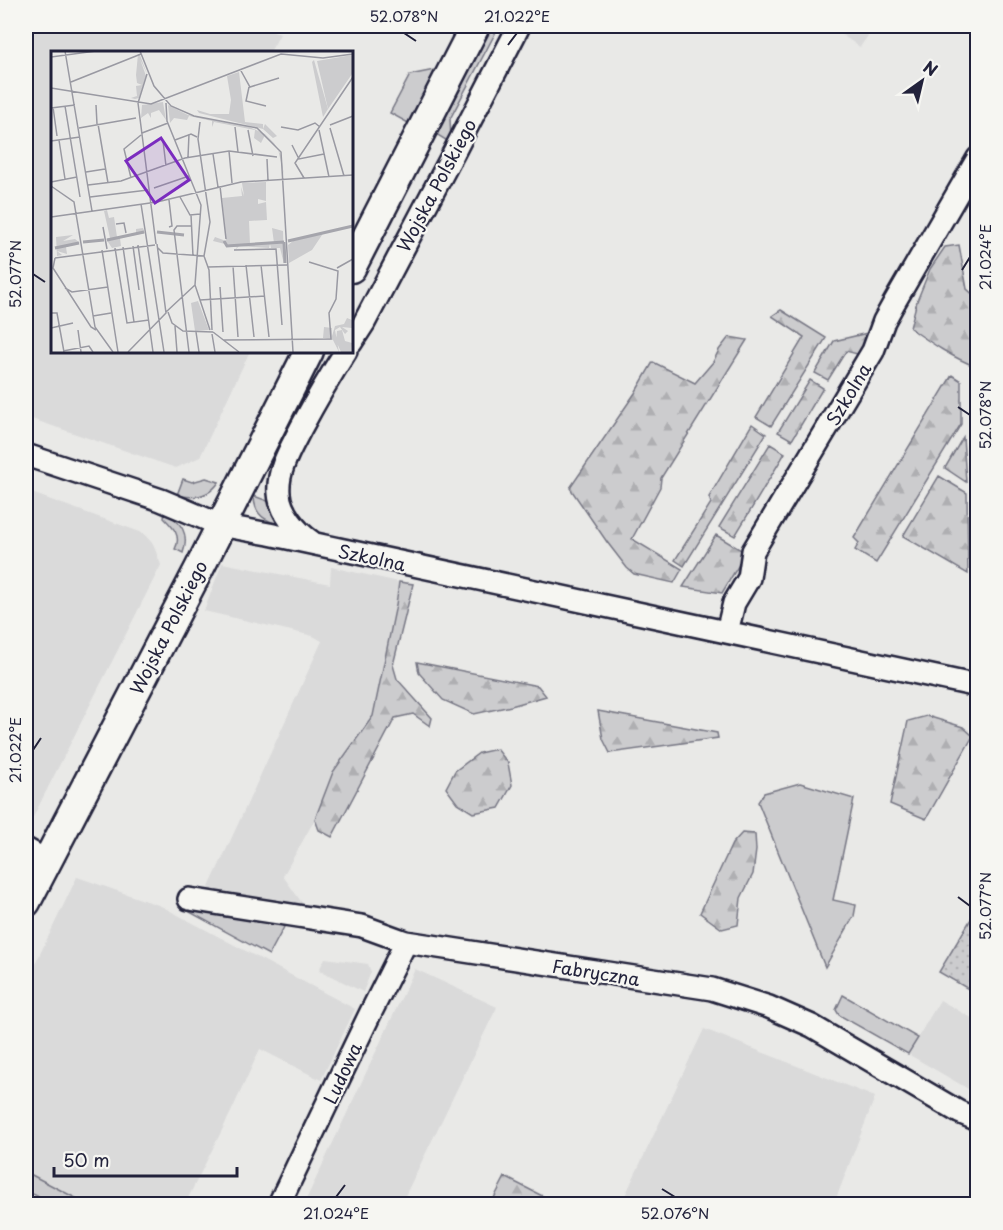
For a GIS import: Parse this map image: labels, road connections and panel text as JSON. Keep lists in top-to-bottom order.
{
  "streets": {
    "street": [
      "Wojska Polskiego",
      "Szkolna",
      "Fabryczna",
      "Ludowa"
    ]
  },
  "crossings": [
    ["Wojska Polskiego", "Szkolna"],
    ["Fabryczna", "Ludowa"]
  ],
  "scale_bar": "50 m",
  "north": "top right",
  "coordinates": [
    "52.078°N",
    "21.022°E",
    "21.024°E",
    "52.077°N",
    "52.076°N"
  ]
}
